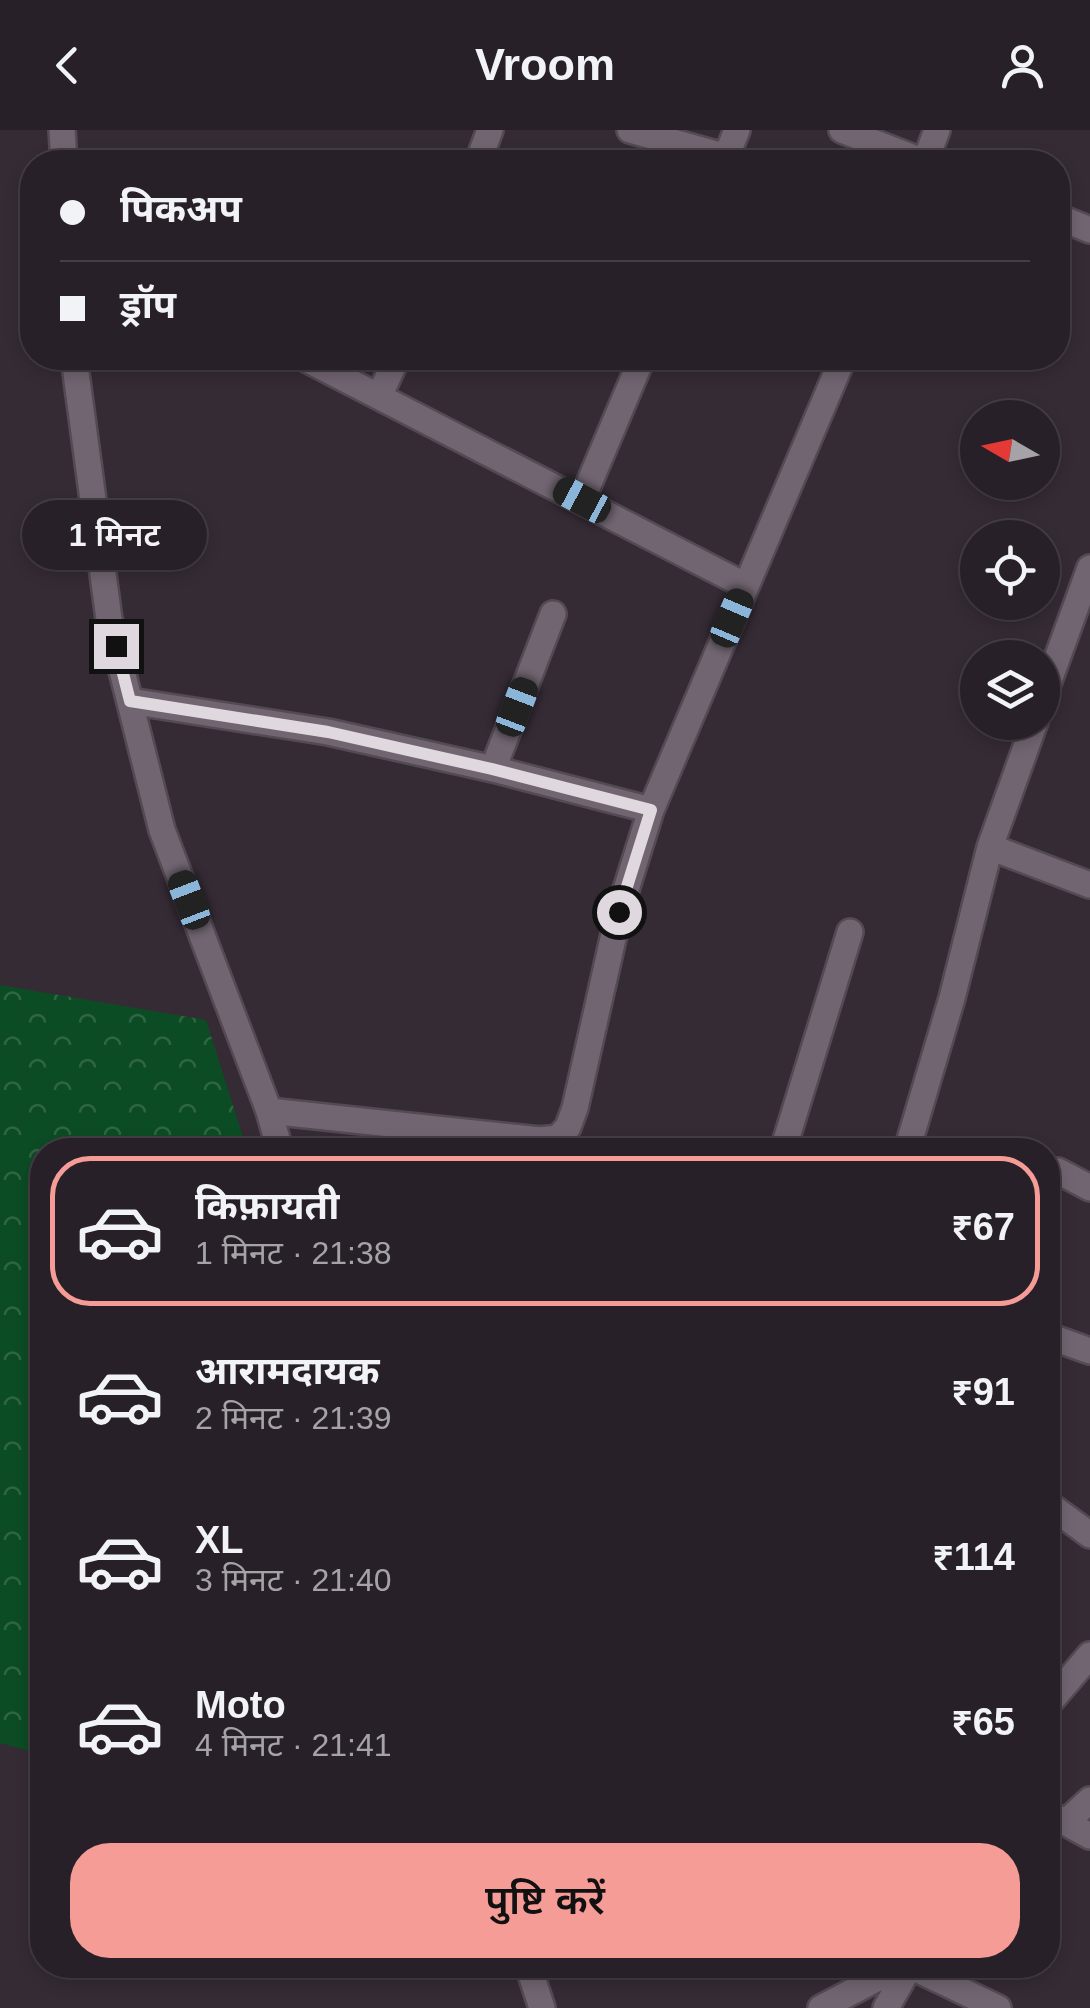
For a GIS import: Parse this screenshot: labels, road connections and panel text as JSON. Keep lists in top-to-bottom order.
{
  "north": "left",
  "page": {
    "header": "Vroom",
    "banner": ["पिकअप", "ड्रॉप"],
    "bubble": "1 मिनट",
    "list": [
      {
        "name": "किफ़ायती",
        "note": "1 मिनट · 21:38",
        "value": "₹67"
      },
      {
        "name": "आरामदायक",
        "note": "2 मिनट · 21:39",
        "value": "₹91"
      },
      {
        "name": "XL",
        "note": "3 मिनट · 21:40",
        "value": "₹114"
      },
      {
        "name": "Moto",
        "note": "4 मिनट · 21:41",
        "value": "₹65"
      }
    ],
    "buttons": "पुष्टि करें"
  }
}
